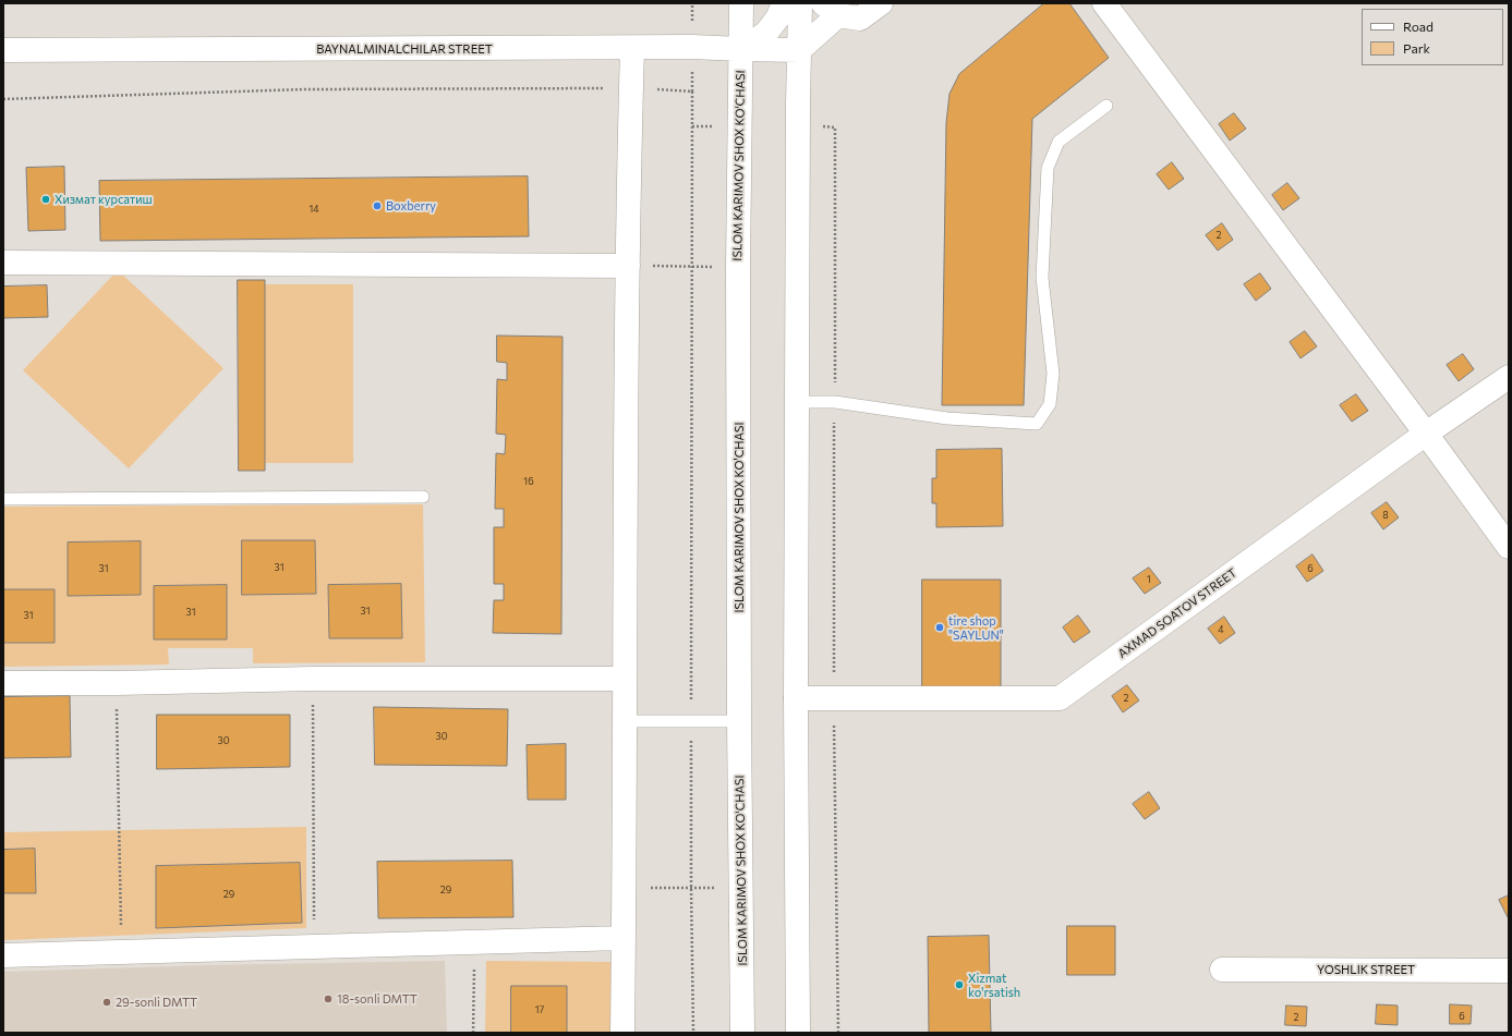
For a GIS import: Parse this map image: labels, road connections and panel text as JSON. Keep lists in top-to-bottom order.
{
  "streets": {
    "street": [
      "BAYNALMINALCHILAR STREET",
      "ISLOM KARIMOV SHOX KO'CHASI",
      "AXMAD SOATOV STREET",
      "YOSHLIK STREET"
    ]
  },
  "crossings": [
    ["BAYNALMINALCHILAR STREET", "ISLOM KARIMOV SHOX KO'CHASI"]
  ],
  "places": [
    "Хизмат курсатиш",
    "Boxberry",
    "tire shop \"SAYLUN\"",
    "Xizmat ko'rsatish",
    "18-sonli DMTT",
    "29-sonli DMTT"
  ],
  "house_numbers": [
    "14",
    "2",
    "16",
    "8",
    "31",
    "31",
    "6",
    "1",
    "31",
    "31",
    "31",
    "4",
    "2",
    "30",
    "30",
    "29",
    "29",
    "17",
    "6",
    "2"
  ],
  "legend": ["Road", "Park"]
}
